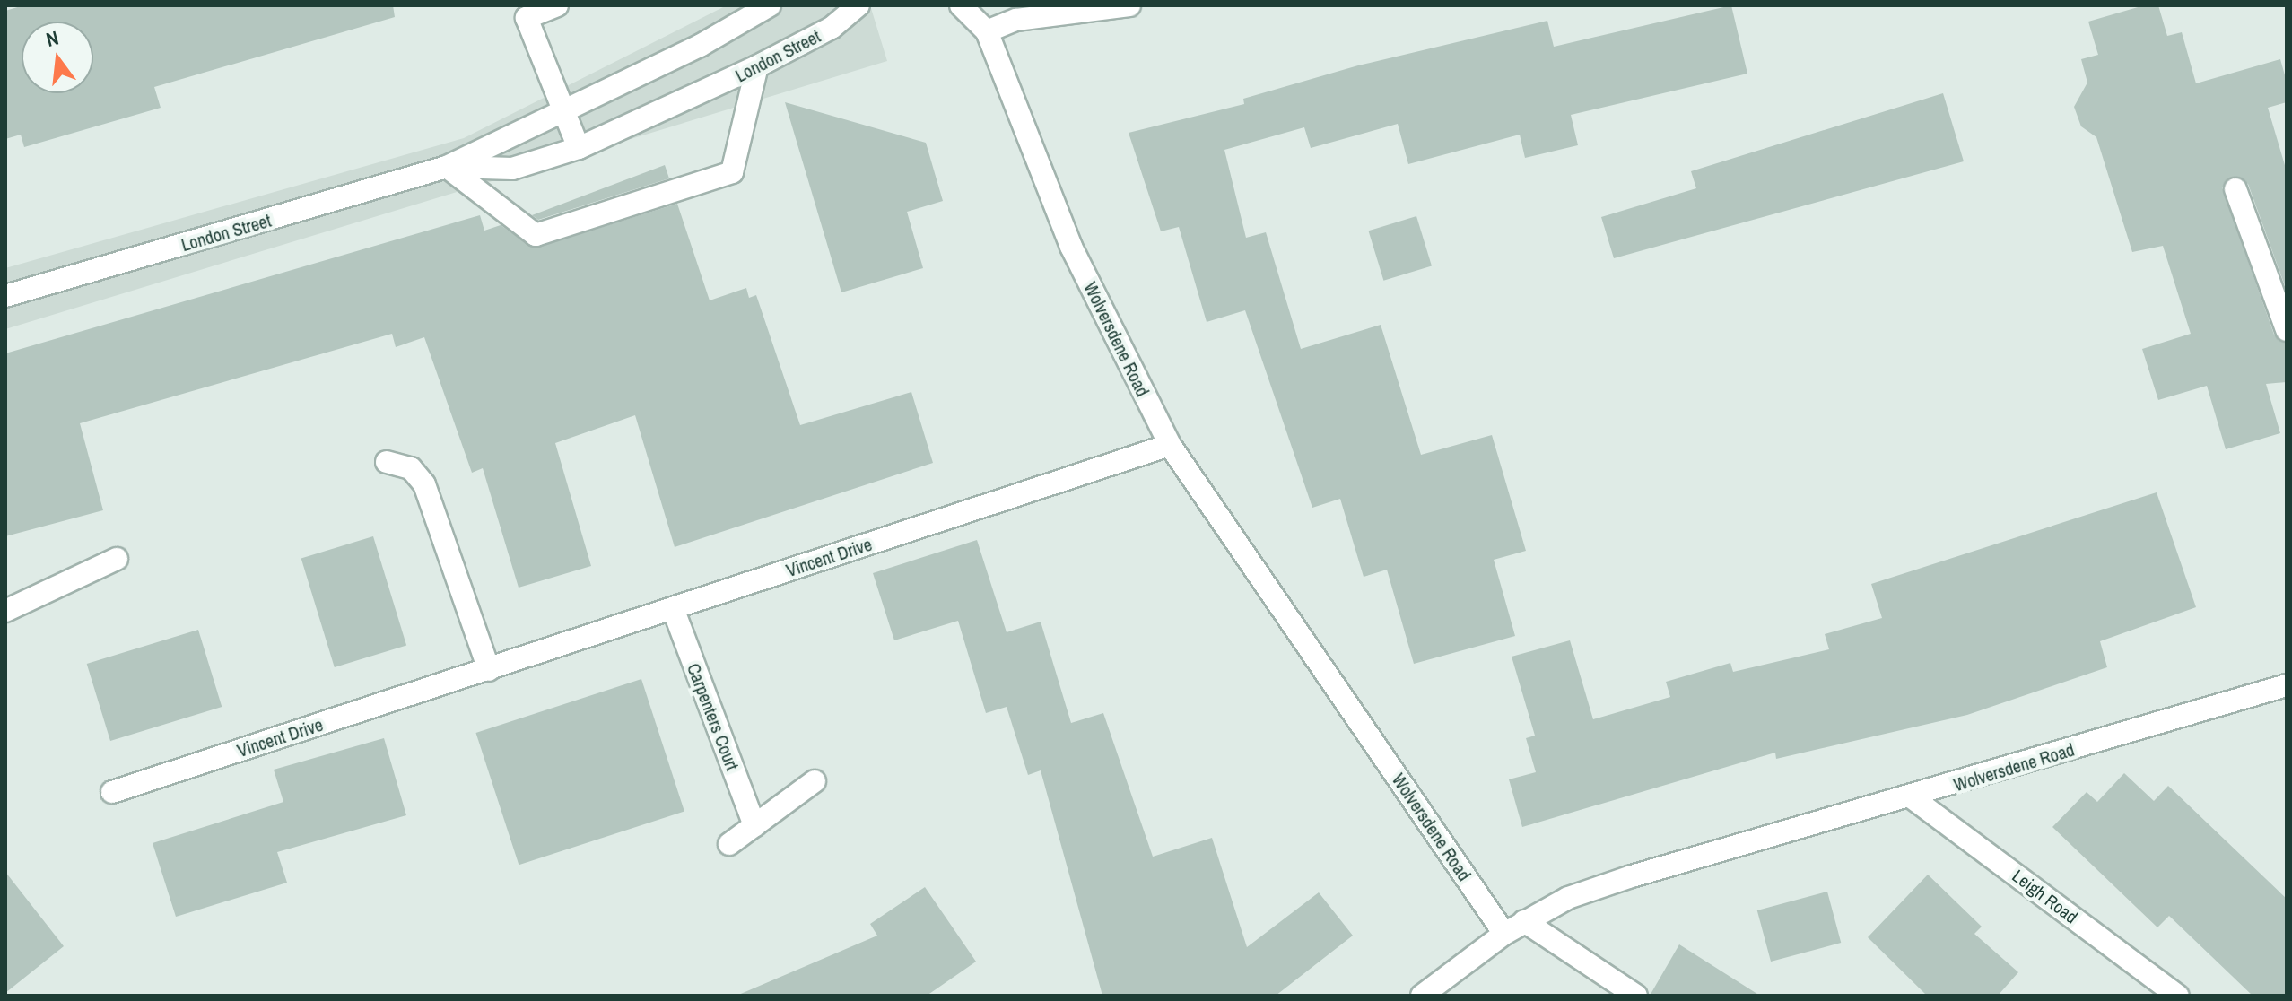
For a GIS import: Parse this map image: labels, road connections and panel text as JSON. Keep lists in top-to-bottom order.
{
  "streets": {
    "street": [
      "London Street",
      "Wolversdene Road",
      "Vincent Drive",
      "Carpenters Court",
      "Leigh Road"
    ]
  },
  "crossings": [
    ["Wolversdene Road", "Vincent Drive"],
    ["Wolversdene Road", "Leigh Road"],
    ["Vincent Drive", "Carpenters Court"]
  ],
  "north": "top"
}
